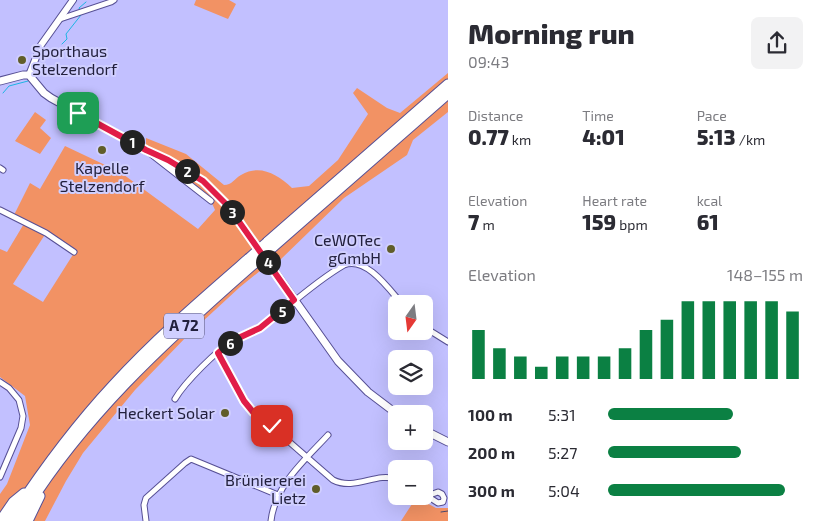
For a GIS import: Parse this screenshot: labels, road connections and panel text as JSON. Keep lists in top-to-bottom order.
{
  "streets": {
    "highway": ["A 72"]
  },
  "places": [
    "Sporthaus Stelzendorf",
    "Kapelle Stelzendorf",
    "CeWOTec gGmbH",
    "Heckert Solar",
    "Brüniererei Lietz"
  ],
  "north": "bottom",
  "page": {
    "heading": ["Morning run", "09:43"],
    "stats": [
      ["Distance", "0.77 km"],
      ["Time", "4:01"],
      ["Pace", "5:13 /km"],
      ["Elevation", "7 m"],
      ["Heart rate", "159 bpm"],
      ["kcal", "61"]
    ],
    "pins": [
      "1",
      "2",
      "3",
      "4",
      "5",
      "6"
    ],
    "chart": ["Elevation", "148–155 m"],
    "map_buttons": ["+", "−"],
    "list": [
      {
        "name": "100 m",
        "note": "5:31"
      },
      {
        "name": "200 m",
        "note": "5:27"
      },
      {
        "name": "300 m",
        "note": "5:04"
      }
    ]
  }
}
